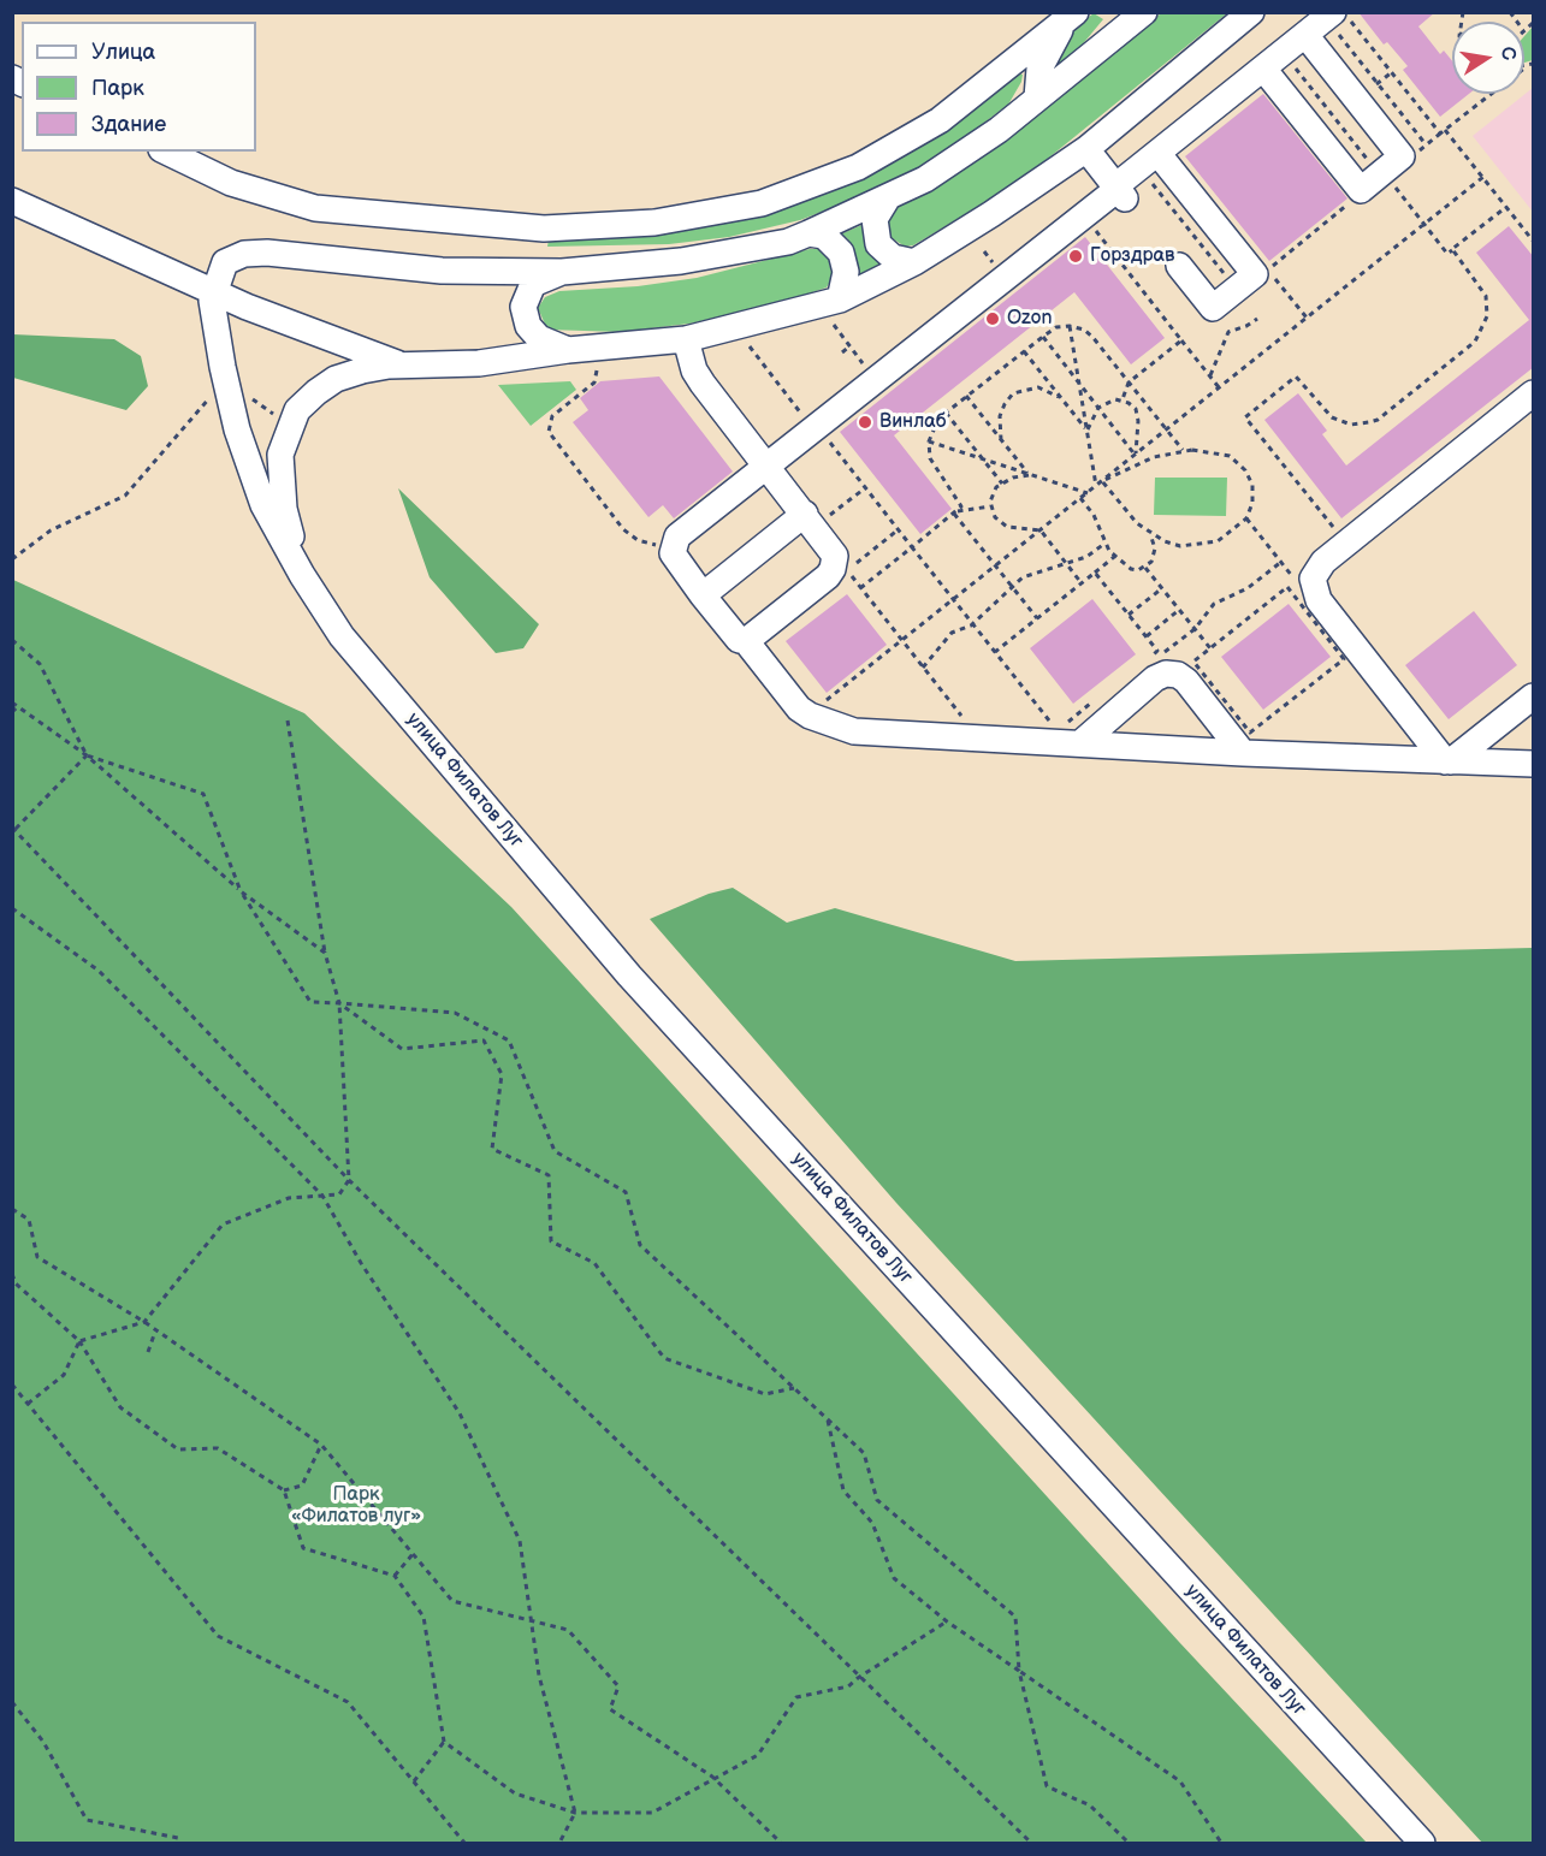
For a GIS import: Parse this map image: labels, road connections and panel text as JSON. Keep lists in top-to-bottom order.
{
  "streets": {
    "street": ["улица Филатов Луг"]
  },
  "parks": ["Парк «Филатов луг»"],
  "places": ["Горздрав", "Ozon", "Винлаб"],
  "legend": ["Улица", "Парк", "Здание"],
  "north": "right"
}
